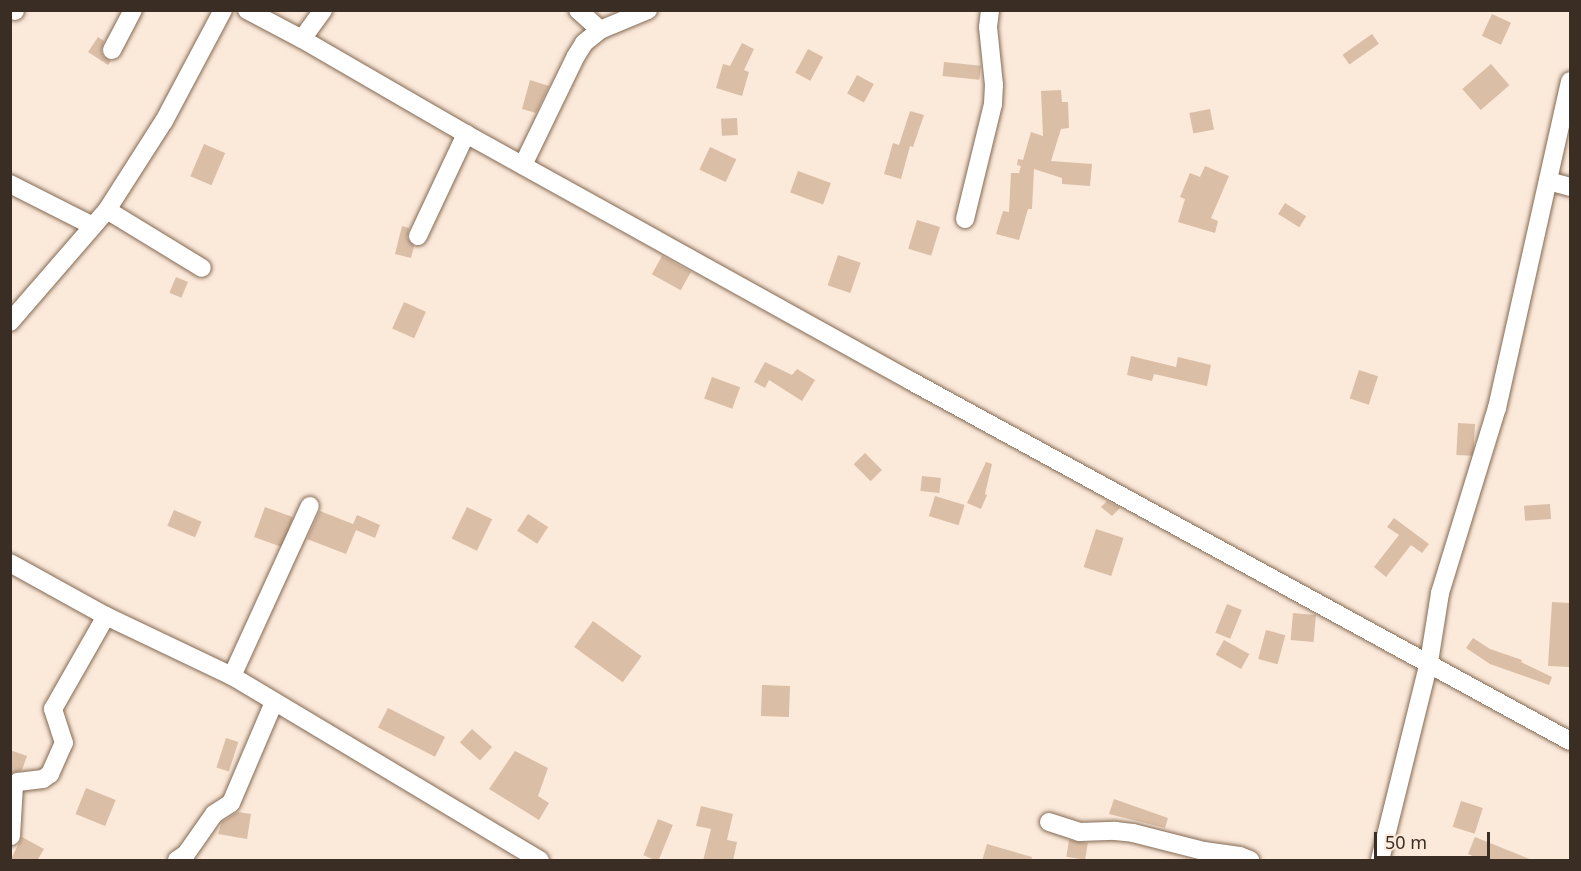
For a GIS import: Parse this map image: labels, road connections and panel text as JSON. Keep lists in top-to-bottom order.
{
  "scale_bar": "50 m"
}
